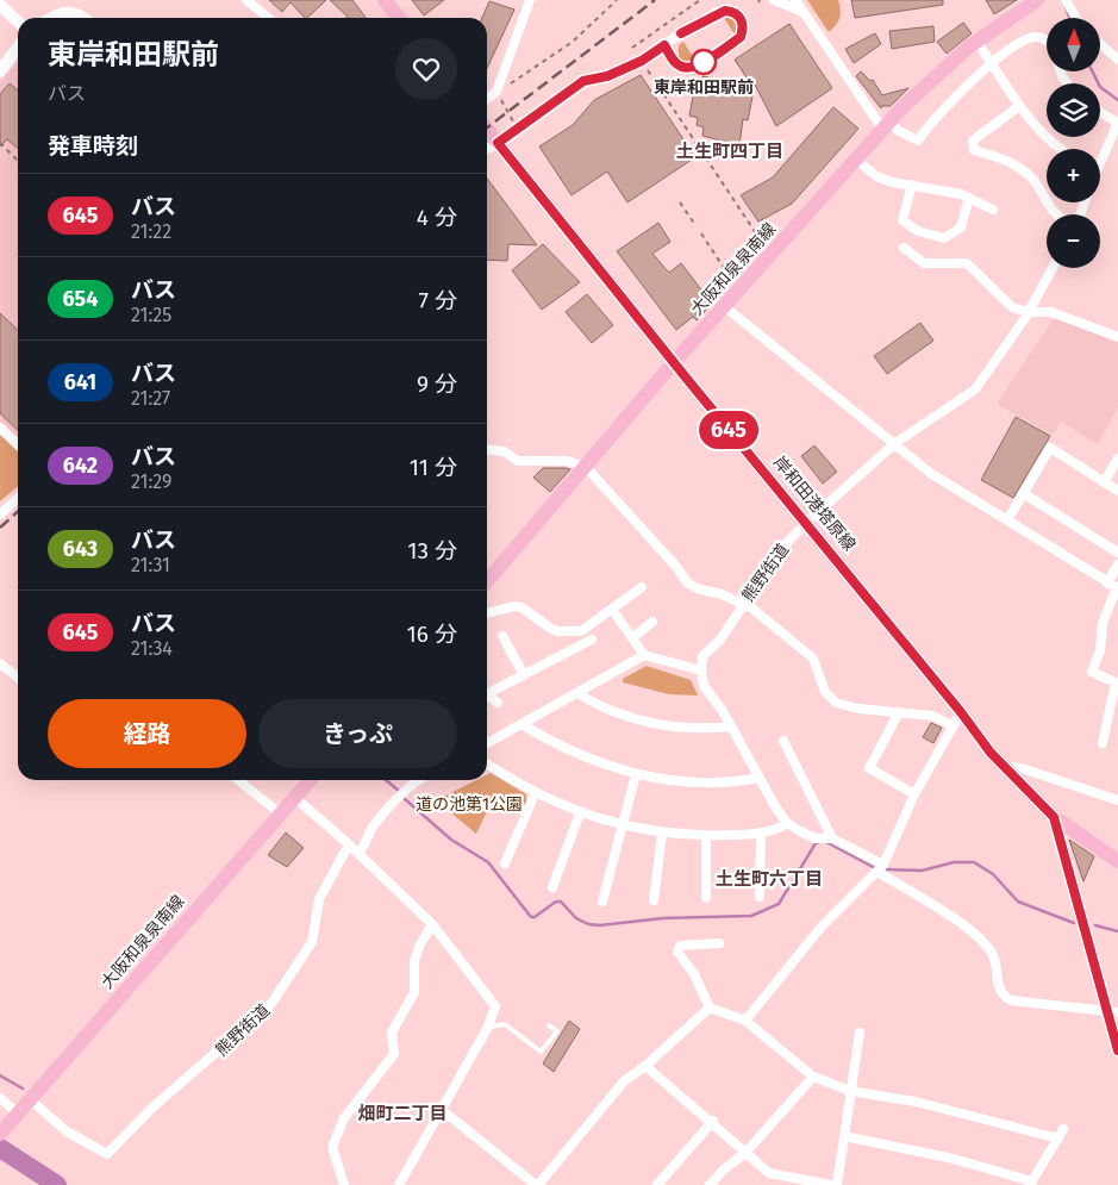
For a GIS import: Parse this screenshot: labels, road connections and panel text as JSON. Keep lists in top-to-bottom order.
{
  "streets": {
    "main road": ["大阪和泉泉南線", "岸和田港塔原線"],
    "street": ["熊野街道"]
  },
  "crossings": [
    ["大阪和泉泉南線", "岸和田港塔原線"],
    ["大阪和泉泉南線", "熊野街道"],
    ["岸和田港塔原線", "熊野街道"]
  ],
  "districts": ["土生町四丁目", "土生町六丁目", "畑町二丁目"],
  "parks": ["道の池第1公園"],
  "places": ["東岸和田駅前"],
  "lines": ["bus line 645"],
  "north": "top",
  "page": {
    "on_map": "645",
    "map_buttons": ["+", "−"],
    "heading": [
      ["東岸和田駅前", "バス"],
      "発車時刻"
    ],
    "list": [
      {
        "mark": "645",
        "name": "バス",
        "note": "21:22",
        "value": "4 分"
      },
      {
        "mark": "654",
        "name": "バス",
        "note": "21:25",
        "value": "7 分"
      },
      {
        "mark": "641",
        "name": "バス",
        "note": "21:27",
        "value": "9 分"
      },
      {
        "mark": "642",
        "name": "バス",
        "note": "21:29",
        "value": "11 分"
      },
      {
        "mark": "643",
        "name": "バス",
        "note": "21:31",
        "value": "13 分"
      },
      {
        "mark": "645",
        "name": "バス",
        "note": "21:34",
        "value": "16 分"
      }
    ],
    "buttons": ["経路", "きっぷ"]
  }
}
